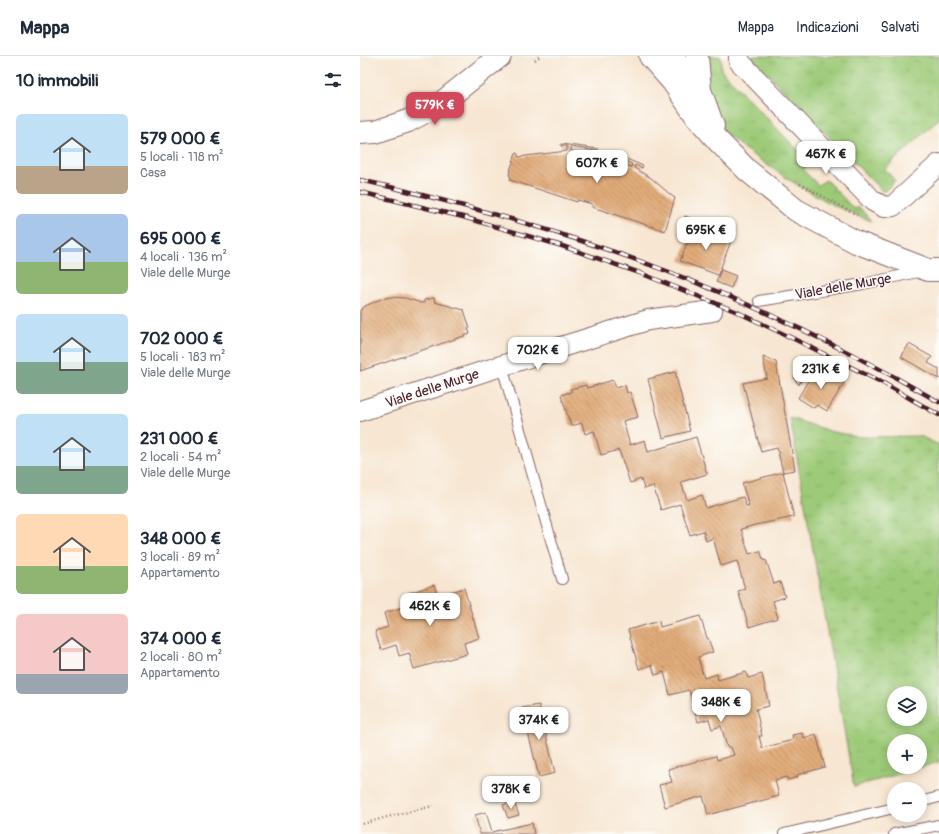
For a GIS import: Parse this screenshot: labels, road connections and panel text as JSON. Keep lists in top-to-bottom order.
{
  "streets": {
    "street": ["Viale delle Murge"]
  },
  "page": {
    "header": "Mappa",
    "nav": ["Mappa", "Indicazioni", "Salvati"],
    "heading": "10 immobili",
    "price": [
      "579K €",
      "467K €",
      "607K €",
      "695K €",
      "702K €",
      "231K €",
      "462K €",
      "348K €",
      "374K €",
      "378K €"
    ],
    "list": [
      {
        "name": "579 000 €",
        "note": "5 locali · 118 m² · Casa"
      },
      {
        "name": "695 000 €",
        "note": "4 locali · 136 m² · Viale delle Murge"
      },
      {
        "name": "702 000 €",
        "note": "5 locali · 183 m² · Viale delle Murge"
      },
      {
        "name": "231 000 €",
        "note": "2 locali · 54 m² · Viale delle Murge"
      },
      {
        "name": "348 000 €",
        "note": "3 locali · 89 m² · Appartamento"
      },
      {
        "name": "374 000 €",
        "note": "2 locali · 80 m² · Appartamento"
      }
    ],
    "map_buttons": ["+", "−"]
  }
}
